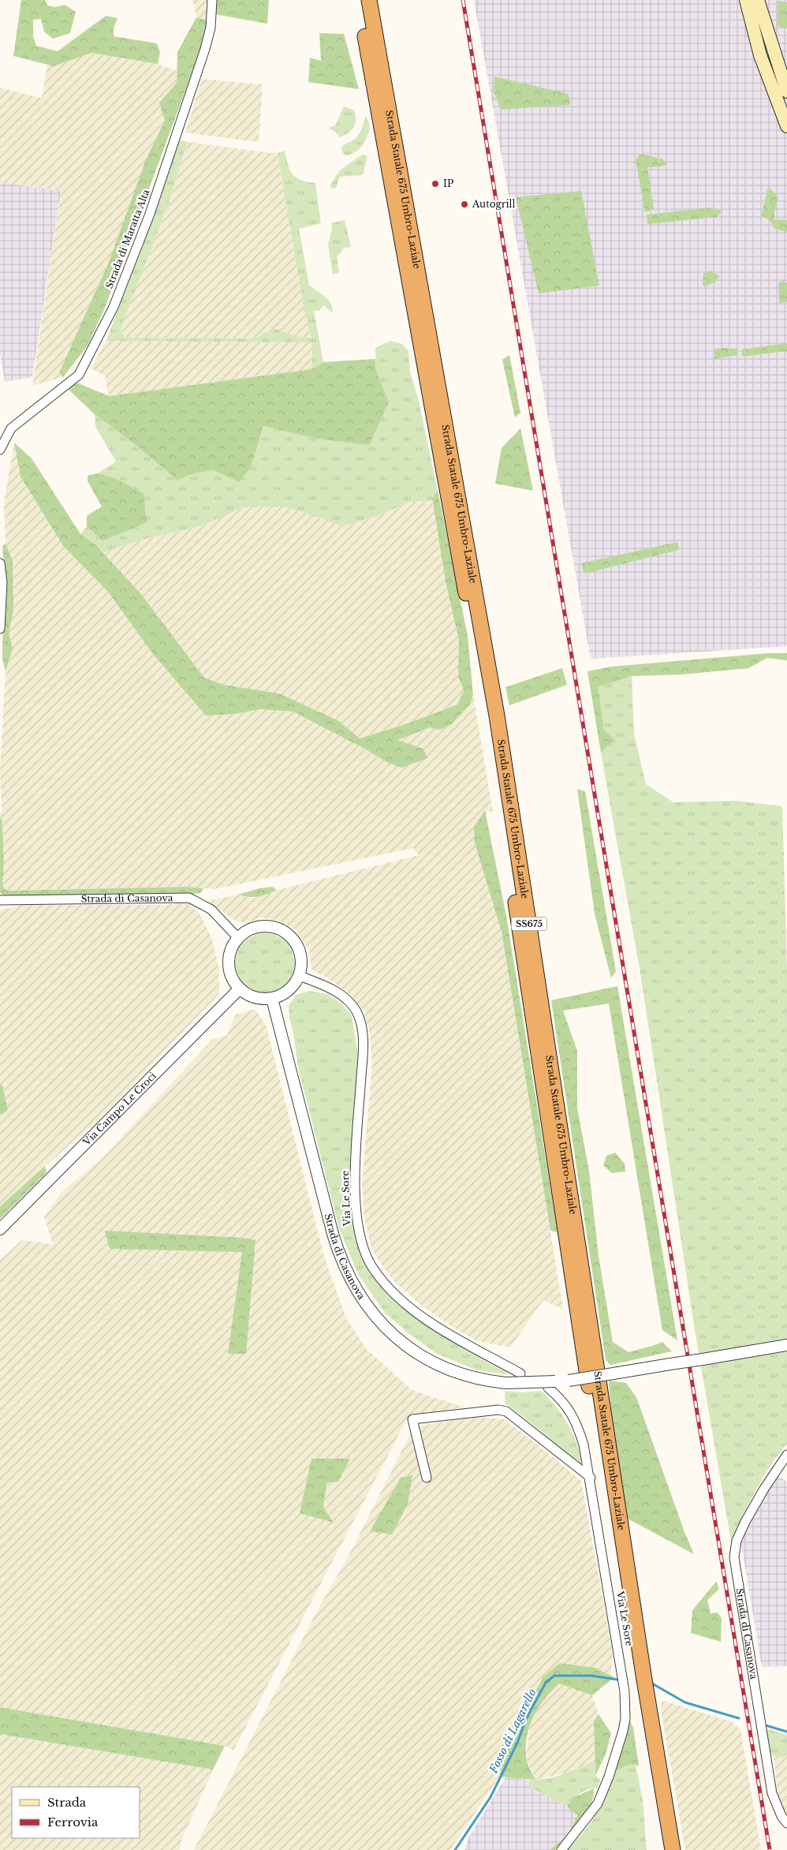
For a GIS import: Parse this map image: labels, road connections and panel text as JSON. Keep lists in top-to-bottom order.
{
  "streets": {
    "highway": ["Strada Statale 675 Umbro-Laziale", "SS675"],
    "street": [
      "Strada di Maratta Alta",
      "Strada di Casanova",
      "Via Campo Le Croci",
      "Via Le Sore"
    ]
  },
  "crossings": [
    ["Strada di Casanova", "Via Campo Le Croci"],
    ["Strada di Casanova", "Via Le Sore"],
    ["Via Campo Le Croci", "Via Le Sore"]
  ],
  "water": ["Fosso di Lagarello"],
  "places": ["IP", "Autogrill"],
  "legend": ["Strada", "Ferrovia"]
}
